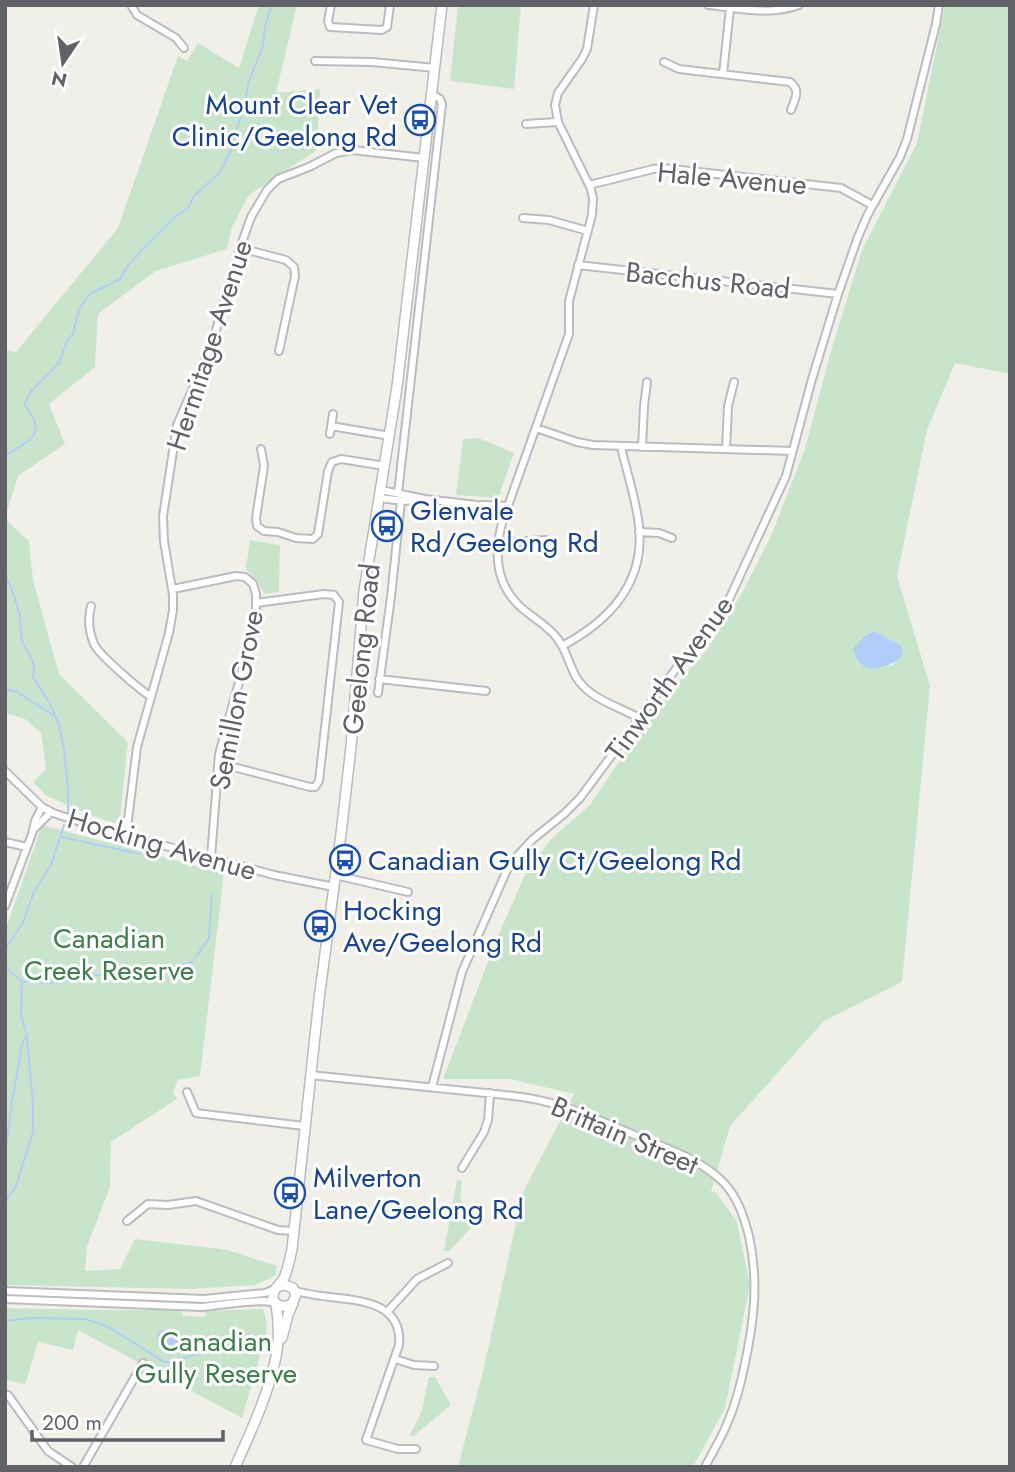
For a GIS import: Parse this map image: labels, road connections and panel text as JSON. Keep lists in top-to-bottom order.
{
  "streets": {
    "main road": ["Geelong Road"],
    "street": [
      "Hale Avenue",
      "Bacchus Road",
      "Hermitage Avenue",
      "Tinworth Avenue",
      "Semillon Grove",
      "Hocking Avenue",
      "Brittain Street"
    ]
  },
  "crossings": [
    ["Hale Avenue", "Tinworth Avenue"],
    ["Bacchus Road", "Tinworth Avenue"],
    ["Hermitage Avenue", "Geelong Road"],
    ["Hermitage Avenue", "Semillon Grove"],
    ["Hermitage Avenue", "Hocking Avenue"],
    ["Geelong Road", "Hocking Avenue"],
    ["Tinworth Avenue", "Brittain Street"],
    ["Semillon Grove", "Hocking Avenue"]
  ],
  "parks": ["Canadian Creek Reserve", "Canadian Gully Reserve"],
  "places": {
    "bus stop": [
      "Mount Clear Vet Clinic/Geelong Rd",
      "Glenvale Rd/Geelong Rd",
      "Canadian Gully Ct/Geelong Rd",
      "Hocking Ave/Geelong Rd",
      "Milverton Lane/Geelong Rd"
    ]
  },
  "scale_bar": "200 m",
  "north": "bottom"
}
